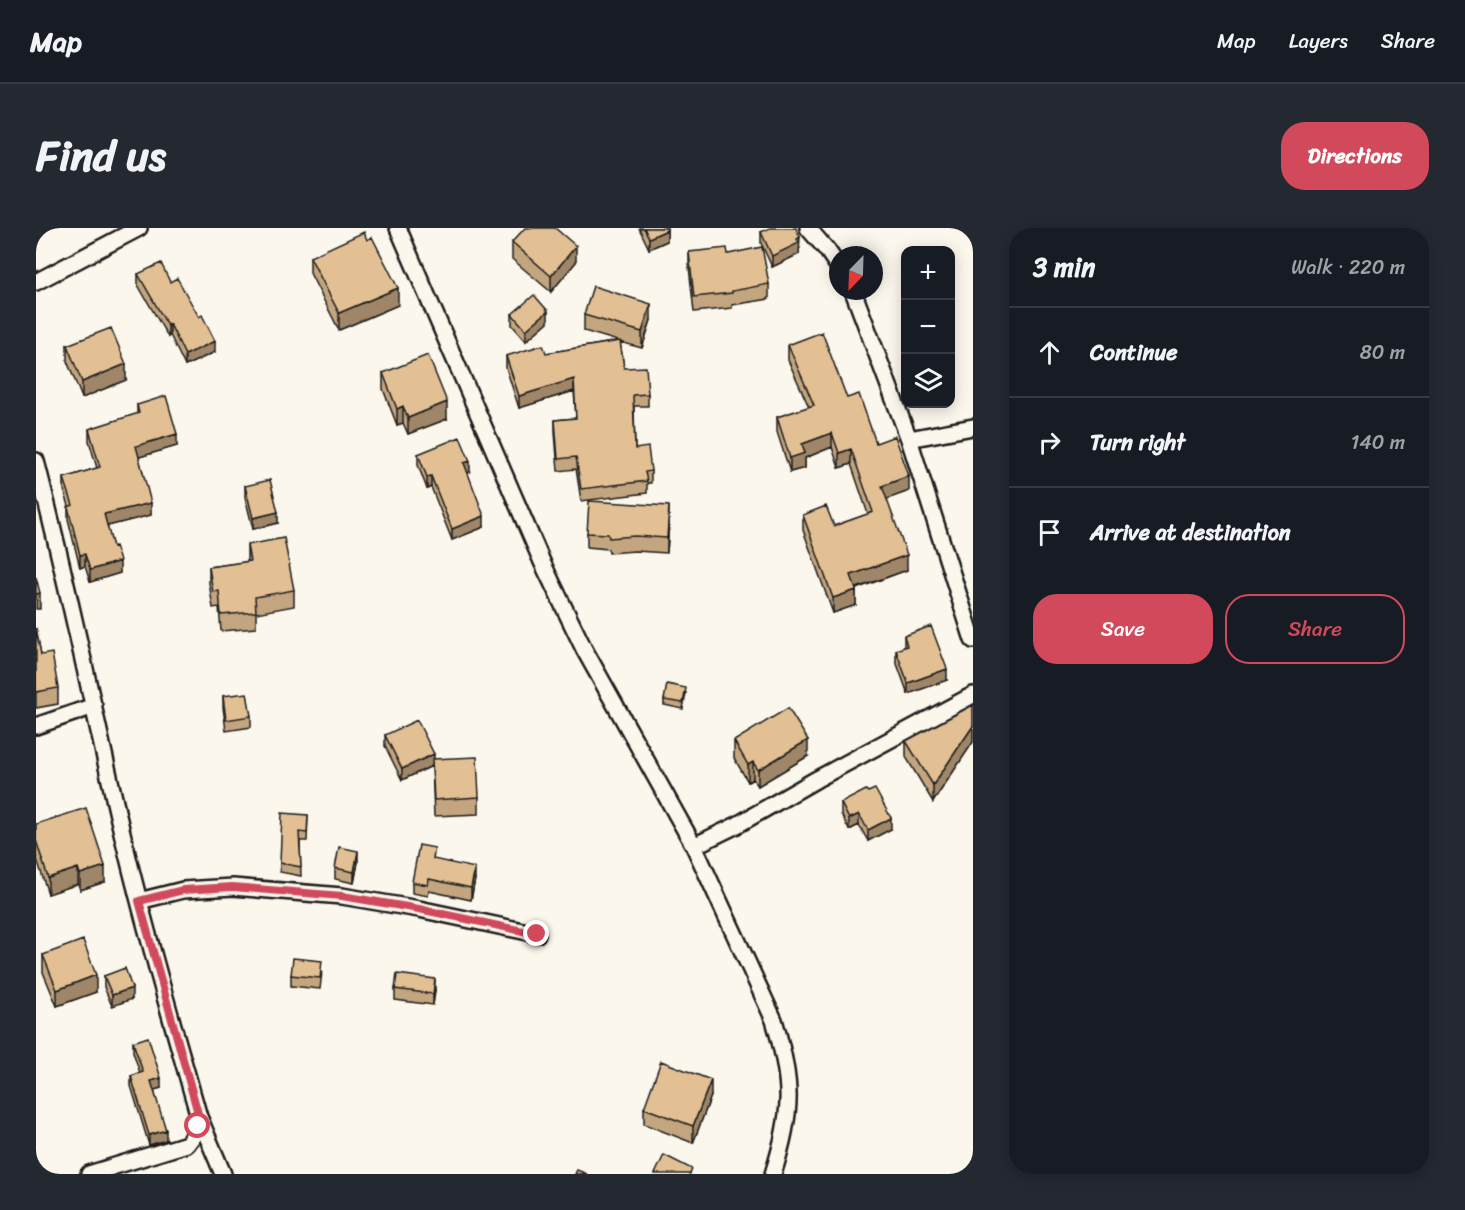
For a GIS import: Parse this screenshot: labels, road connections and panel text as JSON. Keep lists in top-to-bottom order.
{
  "north": "bottom left",
  "page": {
    "header": "Map",
    "nav": ["Map", "Layers", "Share"],
    "title": "Find us",
    "buttons": [
      "Directions",
      ["Save", "Share"]
    ],
    "heading": ["3 min", "Walk · 220 m"],
    "map_buttons": ["+", "−"],
    "list": [
      ["Continue", "80 m"],
      ["Turn right", "140 m"],
      "Arrive at destination"
    ]
  }
}
